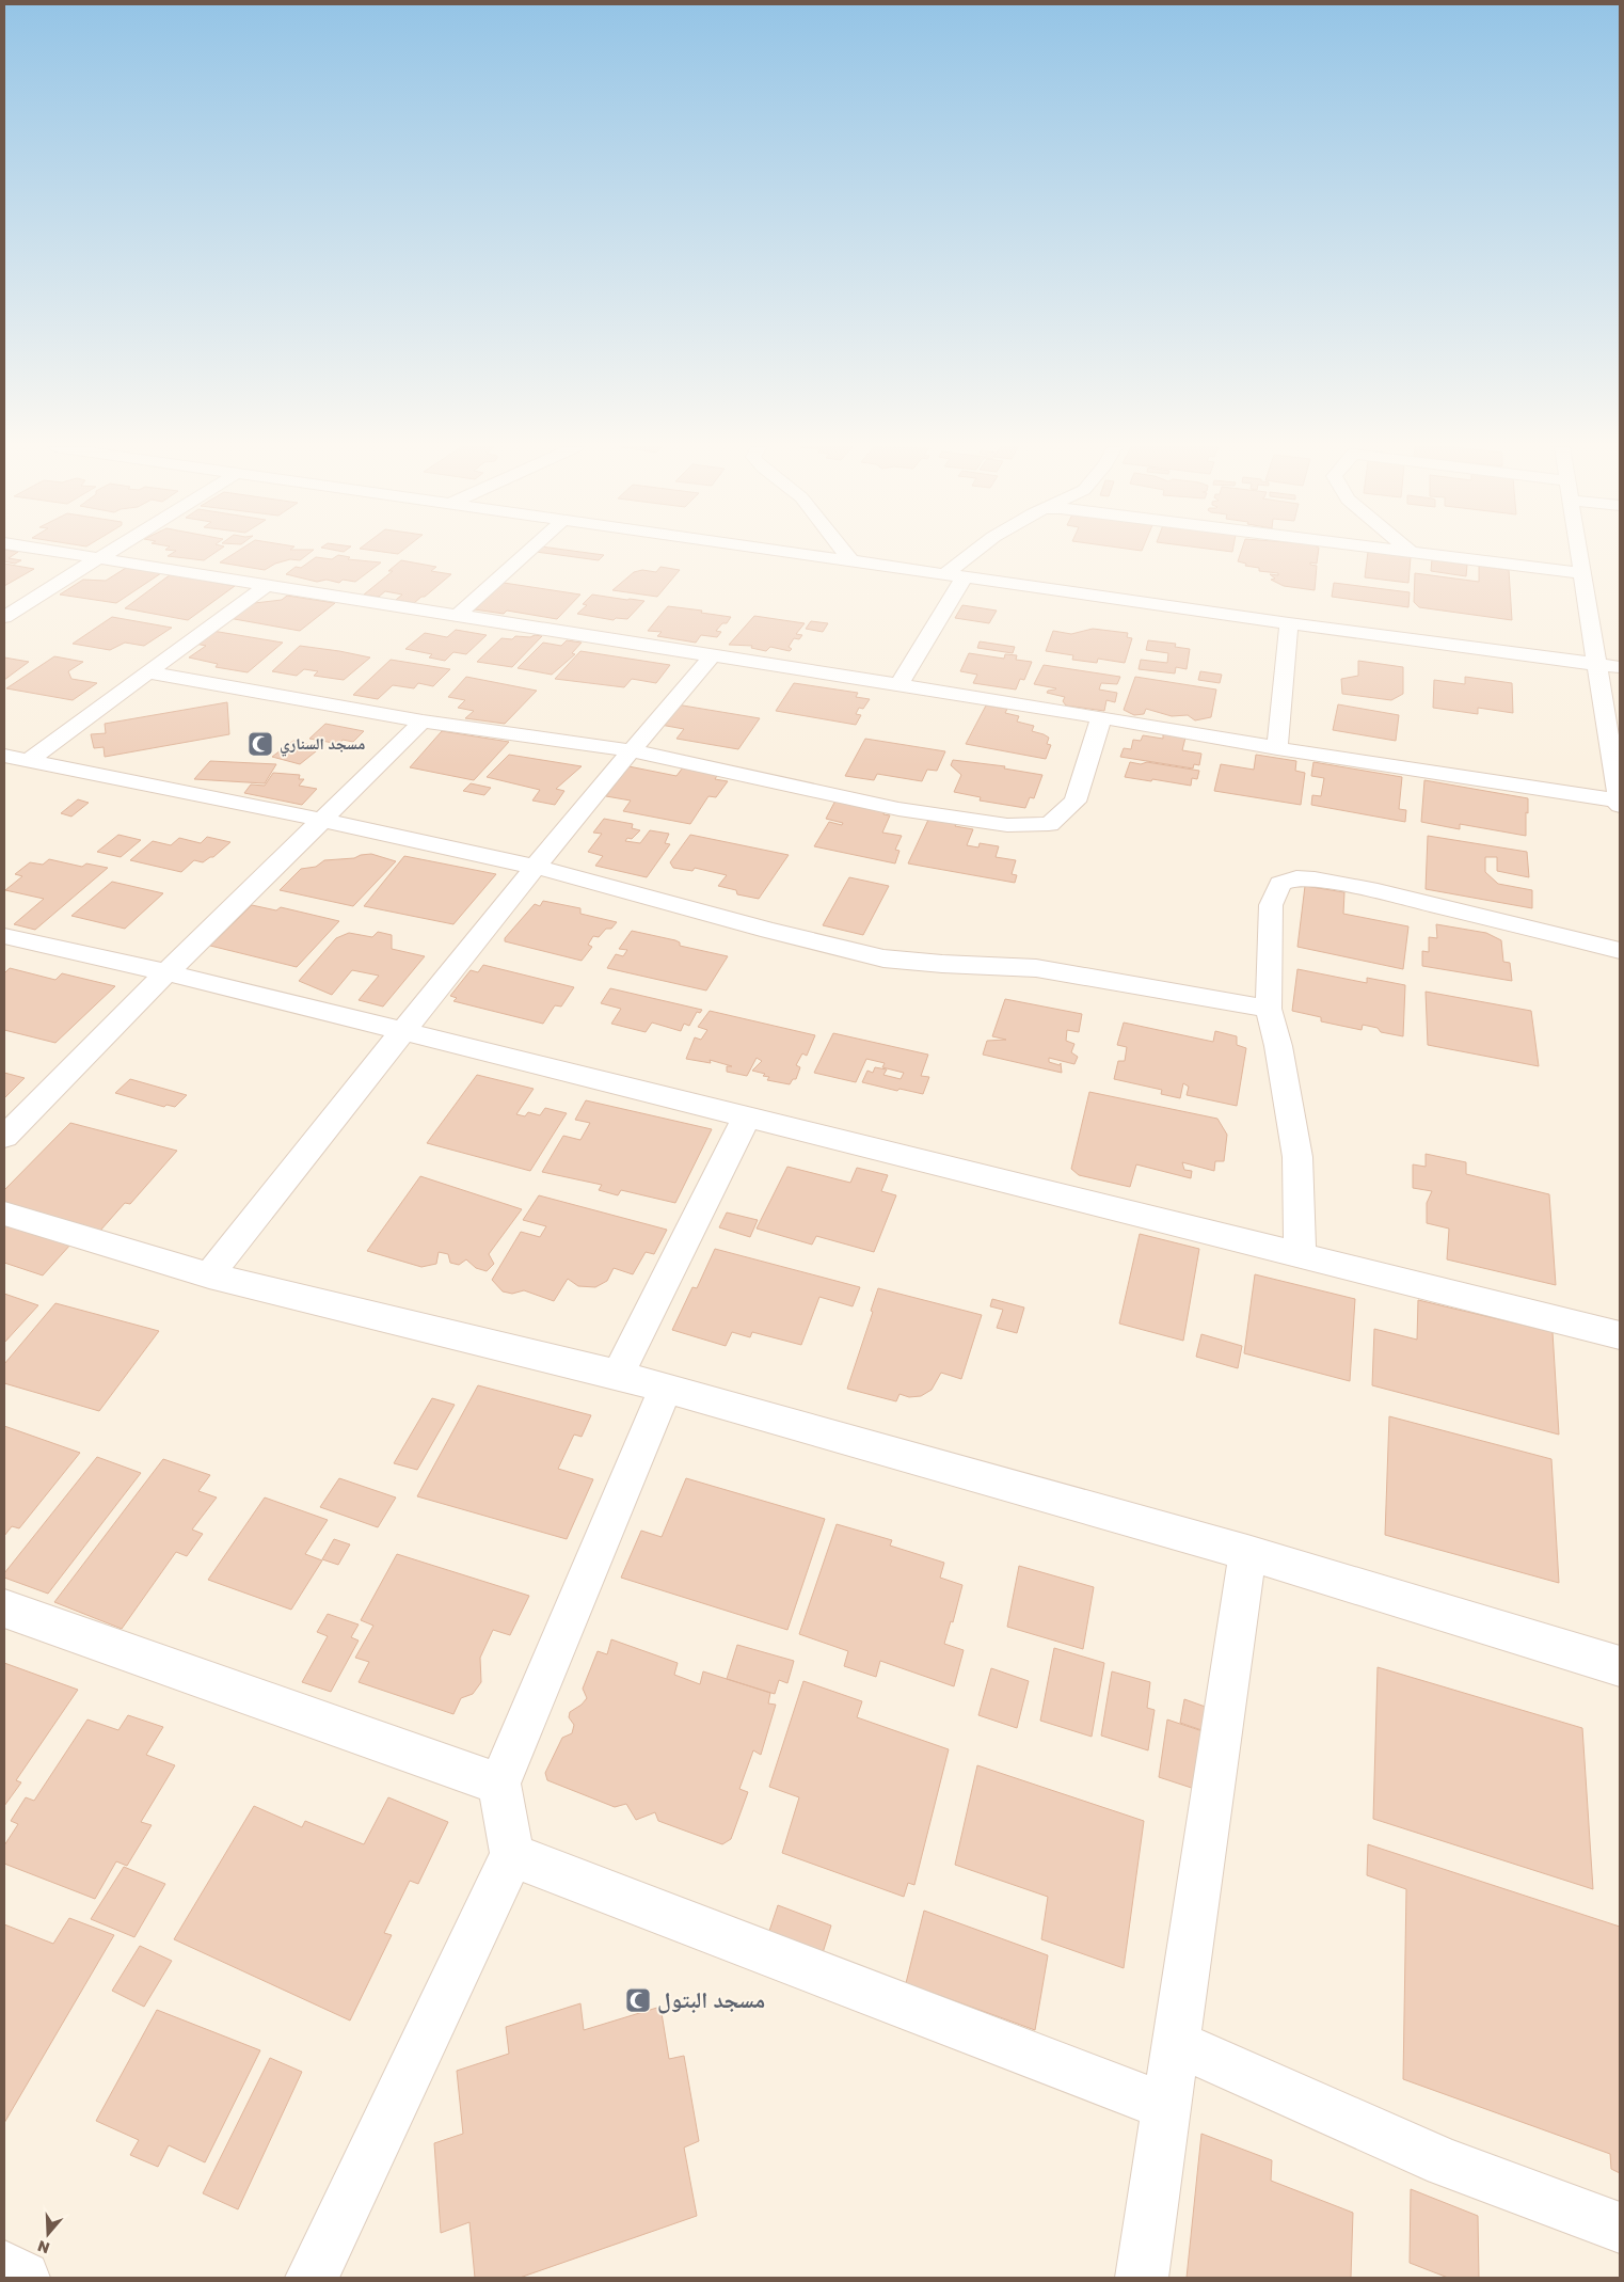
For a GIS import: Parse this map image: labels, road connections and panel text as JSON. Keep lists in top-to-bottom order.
{
  "places": {
    "mosque": ["مسجد السناري", "مسجد البتول"]
  },
  "north": "bottom"
}
